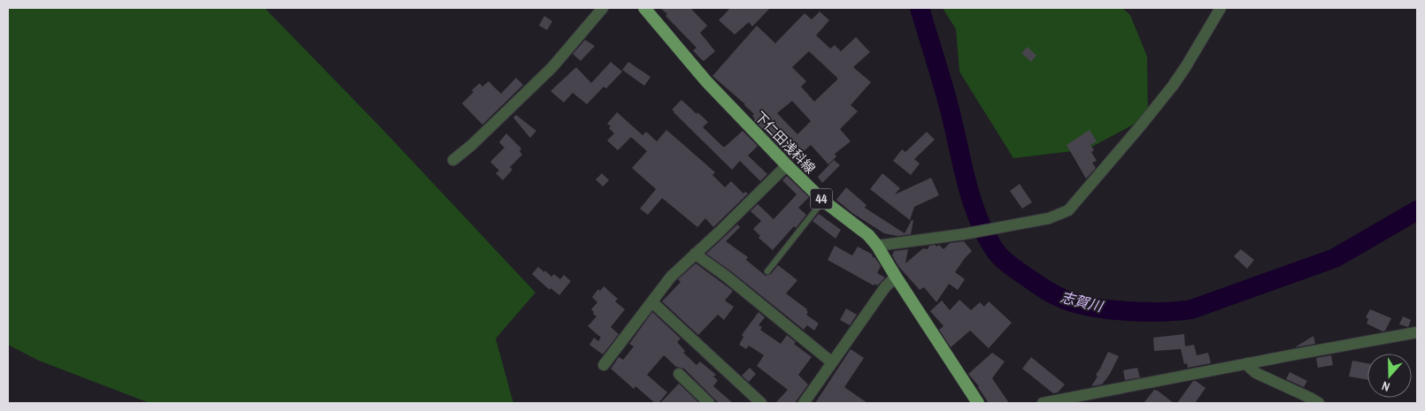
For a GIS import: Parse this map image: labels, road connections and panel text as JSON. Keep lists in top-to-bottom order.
{
  "streets": {
    "main road": ["下仁田浅科線", "44"]
  },
  "water": ["志賀川"],
  "north": "bottom"
}
